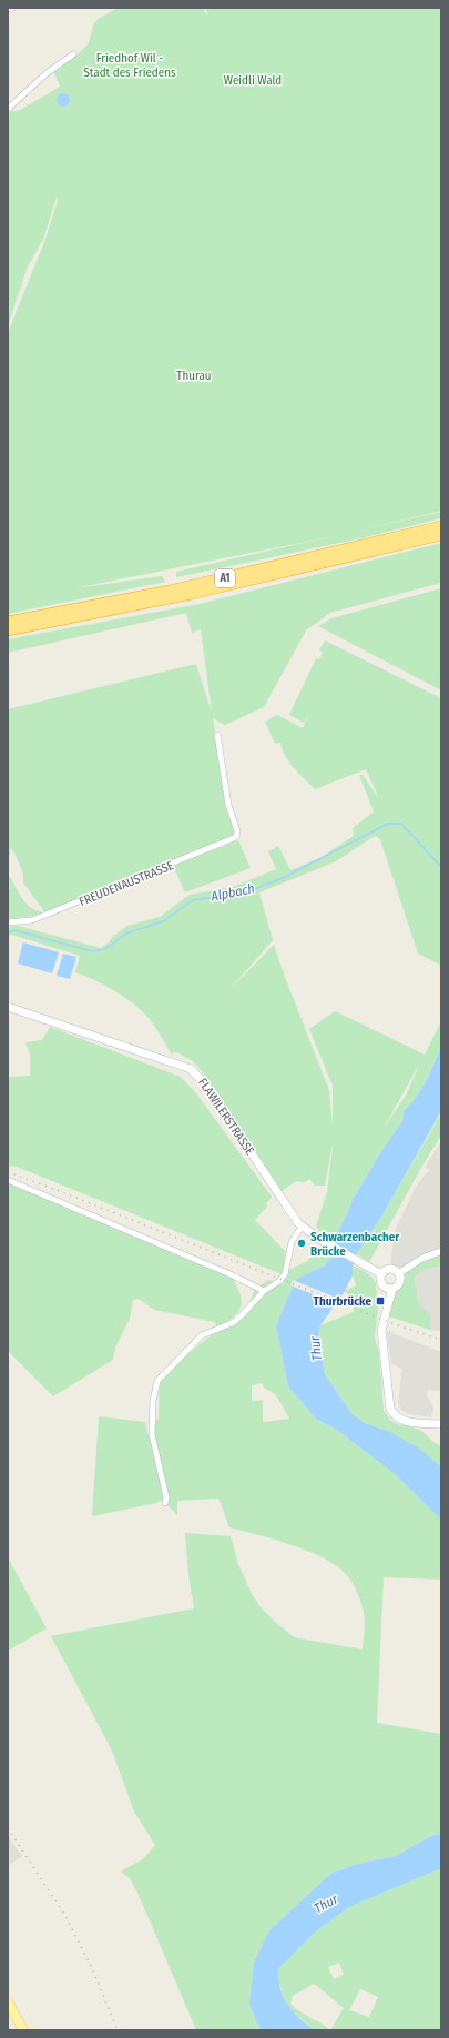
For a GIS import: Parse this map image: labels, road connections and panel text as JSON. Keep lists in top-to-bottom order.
{
  "streets": {
    "highway": ["A1"],
    "main road": ["FLAWILERSTRASSE"],
    "street": ["FREUDENAUSTRASSE"]
  },
  "water": ["Alpbach", "Thur"],
  "parks": ["Friedhof Wil - Stadt des Friedens", "Weidli Wald", "Thurau"],
  "places": {
    "other": ["Schwarzenbacher Brücke"],
    "transit": ["Thurbrücke"]
  }
}
